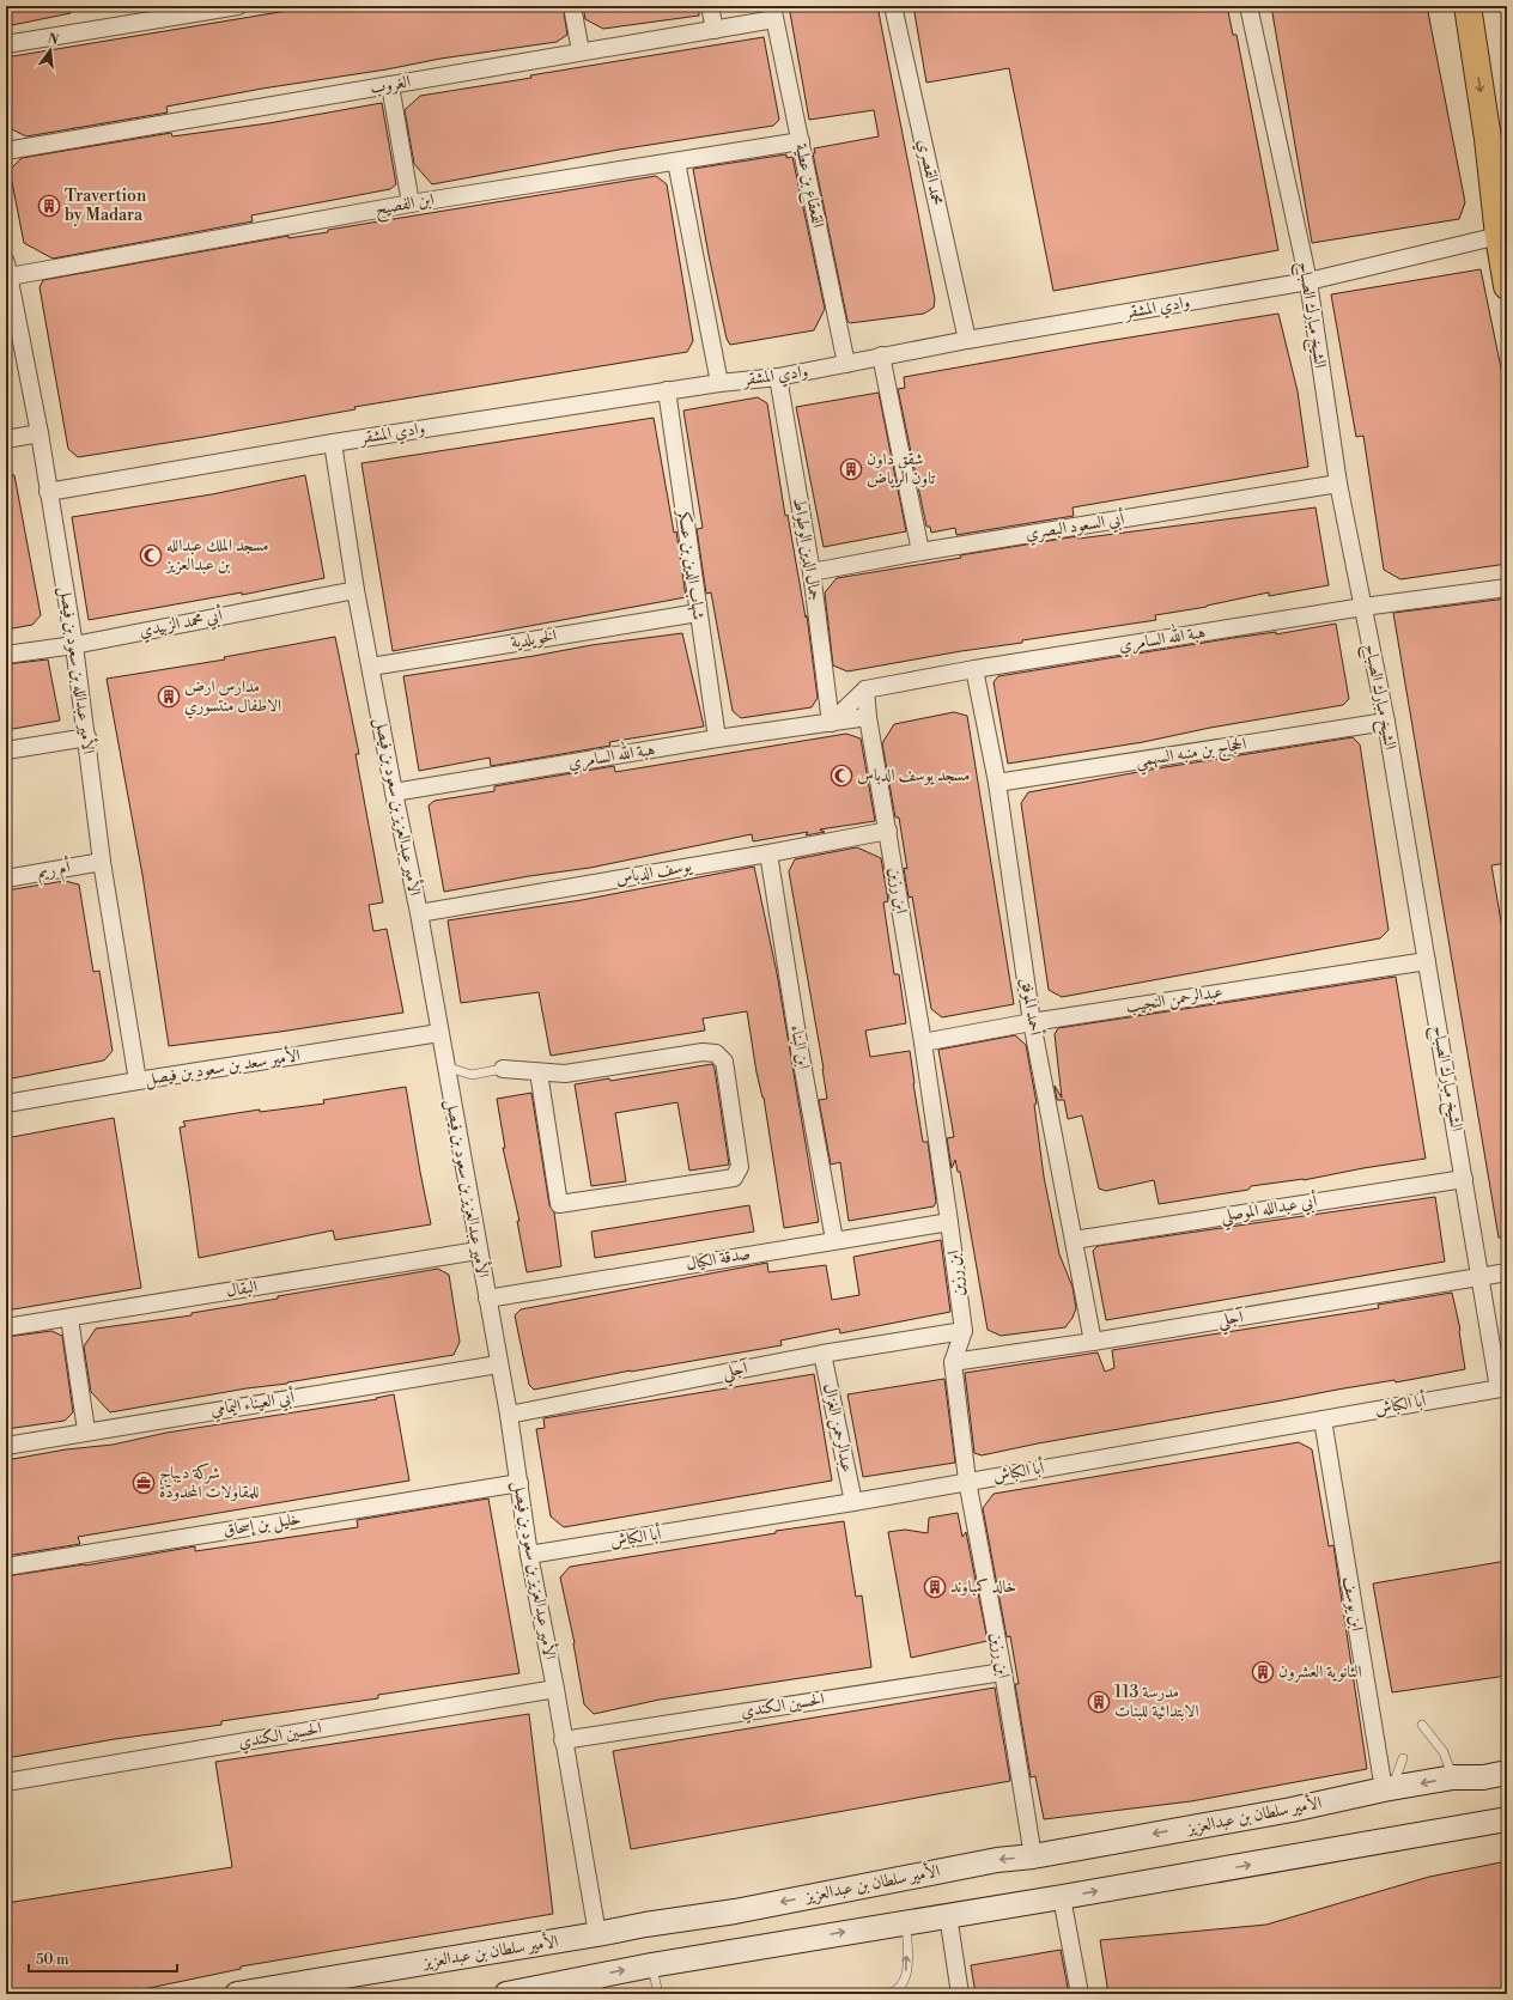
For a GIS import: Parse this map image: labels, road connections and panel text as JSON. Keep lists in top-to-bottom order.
{
  "streets": {
    "street": [
      "الغروب",
      "محمد القصري",
      "القعقاع بن عطية",
      "ابن الفصيح",
      "وادي المشقر",
      "الشيخ مبارك الصباح",
      "أبي السعود البصري",
      "جمال الدين الوطواط",
      "شهاب الدين بن عسكر",
      "أبي محمد الزبيدي",
      "الخويلدية",
      "هبة الله السامري",
      "الأمير عبدالله بن سعود بن فيصل",
      "الحجاج بن منبه السهمي",
      "الأمير عبدالعزيز بن سعود بن فيصل",
      "أم ريم",
      "يوسف الدباس",
      "ابن رزين",
      "عبدالرحمن النجيب",
      "أحمد الموفق",
      "ابن البناء",
      "الأمير سعد بن سعود بن فيصل",
      "أبي عبدالله الموصلي",
      "صدقة الكيال",
      "البقال",
      "آجلي",
      "أبي العيناء اليمامي",
      "أبا الكباش",
      "عبدالرحمن الغزال",
      "خليل بن إسحاق",
      "ابن يوسف",
      "الحسين الكندي",
      "الأمير سلطان بن عبدالعزيز"
    ]
  },
  "crossings": [
    ["الغروب", "القعقاع بن عطية"],
    ["محمد القصري", "وادي المشقر"],
    ["القعقاع بن عطية", "ابن الفصيح"],
    ["القعقاع بن عطية", "وادي المشقر"],
    ["ابن الفصيح", "الأمير عبدالله بن سعود بن فيصل"],
    ["وادي المشقر", "الشيخ مبارك الصباح"],
    ["وادي المشقر", "جمال الدين الوطواط"],
    ["وادي المشقر", "شهاب الدين بن عسكر"],
    ["وادي المشقر", "الأمير عبدالله بن سعود بن فيصل"],
    ["وادي المشقر", "الأمير عبدالعزيز بن سعود بن فيصل"],
    ["الشيخ مبارك الصباح", "أبي السعود البصري"],
    ["الشيخ مبارك الصباح", "هبة الله السامري"],
    ["الشيخ مبارك الصباح", "الحجاج بن منبه السهمي"],
    ["الشيخ مبارك الصباح", "عبدالرحمن النجيب"],
    ["الشيخ مبارك الصباح", "أبي عبدالله الموصلي"],
    ["الشيخ مبارك الصباح", "آجلي"],
    ["الشيخ مبارك الصباح", "أبا الكباش"],
    ["أبي السعود البصري", "جمال الدين الوطواط"],
    ["جمال الدين الوطواط", "هبة الله السامري"],
    ["شهاب الدين بن عسكر", "الخويلدية"],
    ["شهاب الدين بن عسكر", "هبة الله السامري"],
    ["أبي محمد الزبيدي", "الأمير عبدالله بن سعود بن فيصل"],
    ["أبي محمد الزبيدي", "الأمير عبدالعزيز بن سعود بن فيصل"],
    ["الخويلدية", "الأمير عبدالعزيز بن سعود بن فيصل"],
    ["هبة الله السامري", "الأمير عبدالعزيز بن سعود بن فيصل"],
    ["هبة الله السامري", "ابن رزين"],
    ["هبة الله السامري", "أحمد الموفق"],
    ["الأمير عبدالله بن سعود بن فيصل", "أم ريم"],
    ["الأمير عبدالله بن سعود بن فيصل", "الأمير سعد بن سعود بن فيصل"],
    ["الحجاج بن منبه السهمي", "أحمد الموفق"],
    ["الأمير عبدالعزيز بن سعود بن فيصل", "يوسف الدباس"],
    ["الأمير عبدالعزيز بن سعود بن فيصل", "الأمير سعد بن سعود بن فيصل"],
    ["الأمير عبدالعزيز بن سعود بن فيصل", "صدقة الكيال"],
    ["الأمير عبدالعزيز بن سعود بن فيصل", "البقال"],
    ["الأمير عبدالعزيز بن سعود بن فيصل", "آجلي"],
    ["الأمير عبدالعزيز بن سعود بن فيصل", "أبي العيناء اليمامي"],
    ["الأمير عبدالعزيز بن سعود بن فيصل", "أبا الكباش"],
    ["الأمير عبدالعزيز بن سعود بن فيصل", "خليل بن إسحاق"],
    ["الأمير عبدالعزيز بن سعود بن فيصل", "الحسين الكندي"],
    ["الأمير عبدالعزيز بن سعود بن فيصل", "الأمير سلطان بن عبدالعزيز"],
    ["يوسف الدباس", "ابن رزين"],
    ["يوسف الدباس", "ابن البناء"],
    ["ابن رزين", "عبدالرحمن النجيب"],
    ["ابن رزين", "صدقة الكيال"],
    ["ابن رزين", "آجلي"],
    ["ابن رزين", "أبا الكباش"],
    ["ابن رزين", "الحسين الكندي"],
    ["ابن رزين", "الأمير سلطان بن عبدالعزيز"],
    ["عبدالرحمن النجيب", "أحمد الموفق"],
    ["أحمد الموفق", "أبي عبدالله الموصلي"],
    ["أحمد الموفق", "آجلي"],
    ["ابن البناء", "صدقة الكيال"],
    ["آجلي", "عبدالرحمن الغزال"],
    ["أبا الكباش", "عبدالرحمن الغزال"],
    ["أبا الكباش", "ابن يوسف"],
    ["ابن يوسف", "الأمير سلطان بن عبدالعزيز"]
  ],
  "places": {
    "building": [
      "Travertion by Madara",
      "شقق داون تاون الرياض",
      "مدارس ارض الاطفال منتسوري",
      "خالد كمباوند",
      "الثانوية العشرون",
      "مدرسة 113 الابتدائية للبنات"
    ],
    "mosque": ["مسجد الملك عبدالله بن عبدالعزيز", "مسجد يوسف الدباس"],
    "office": ["شركة ديباج للمقاولات المحدودة"]
  },
  "scale_bar": "50 m",
  "north": "top"
}
